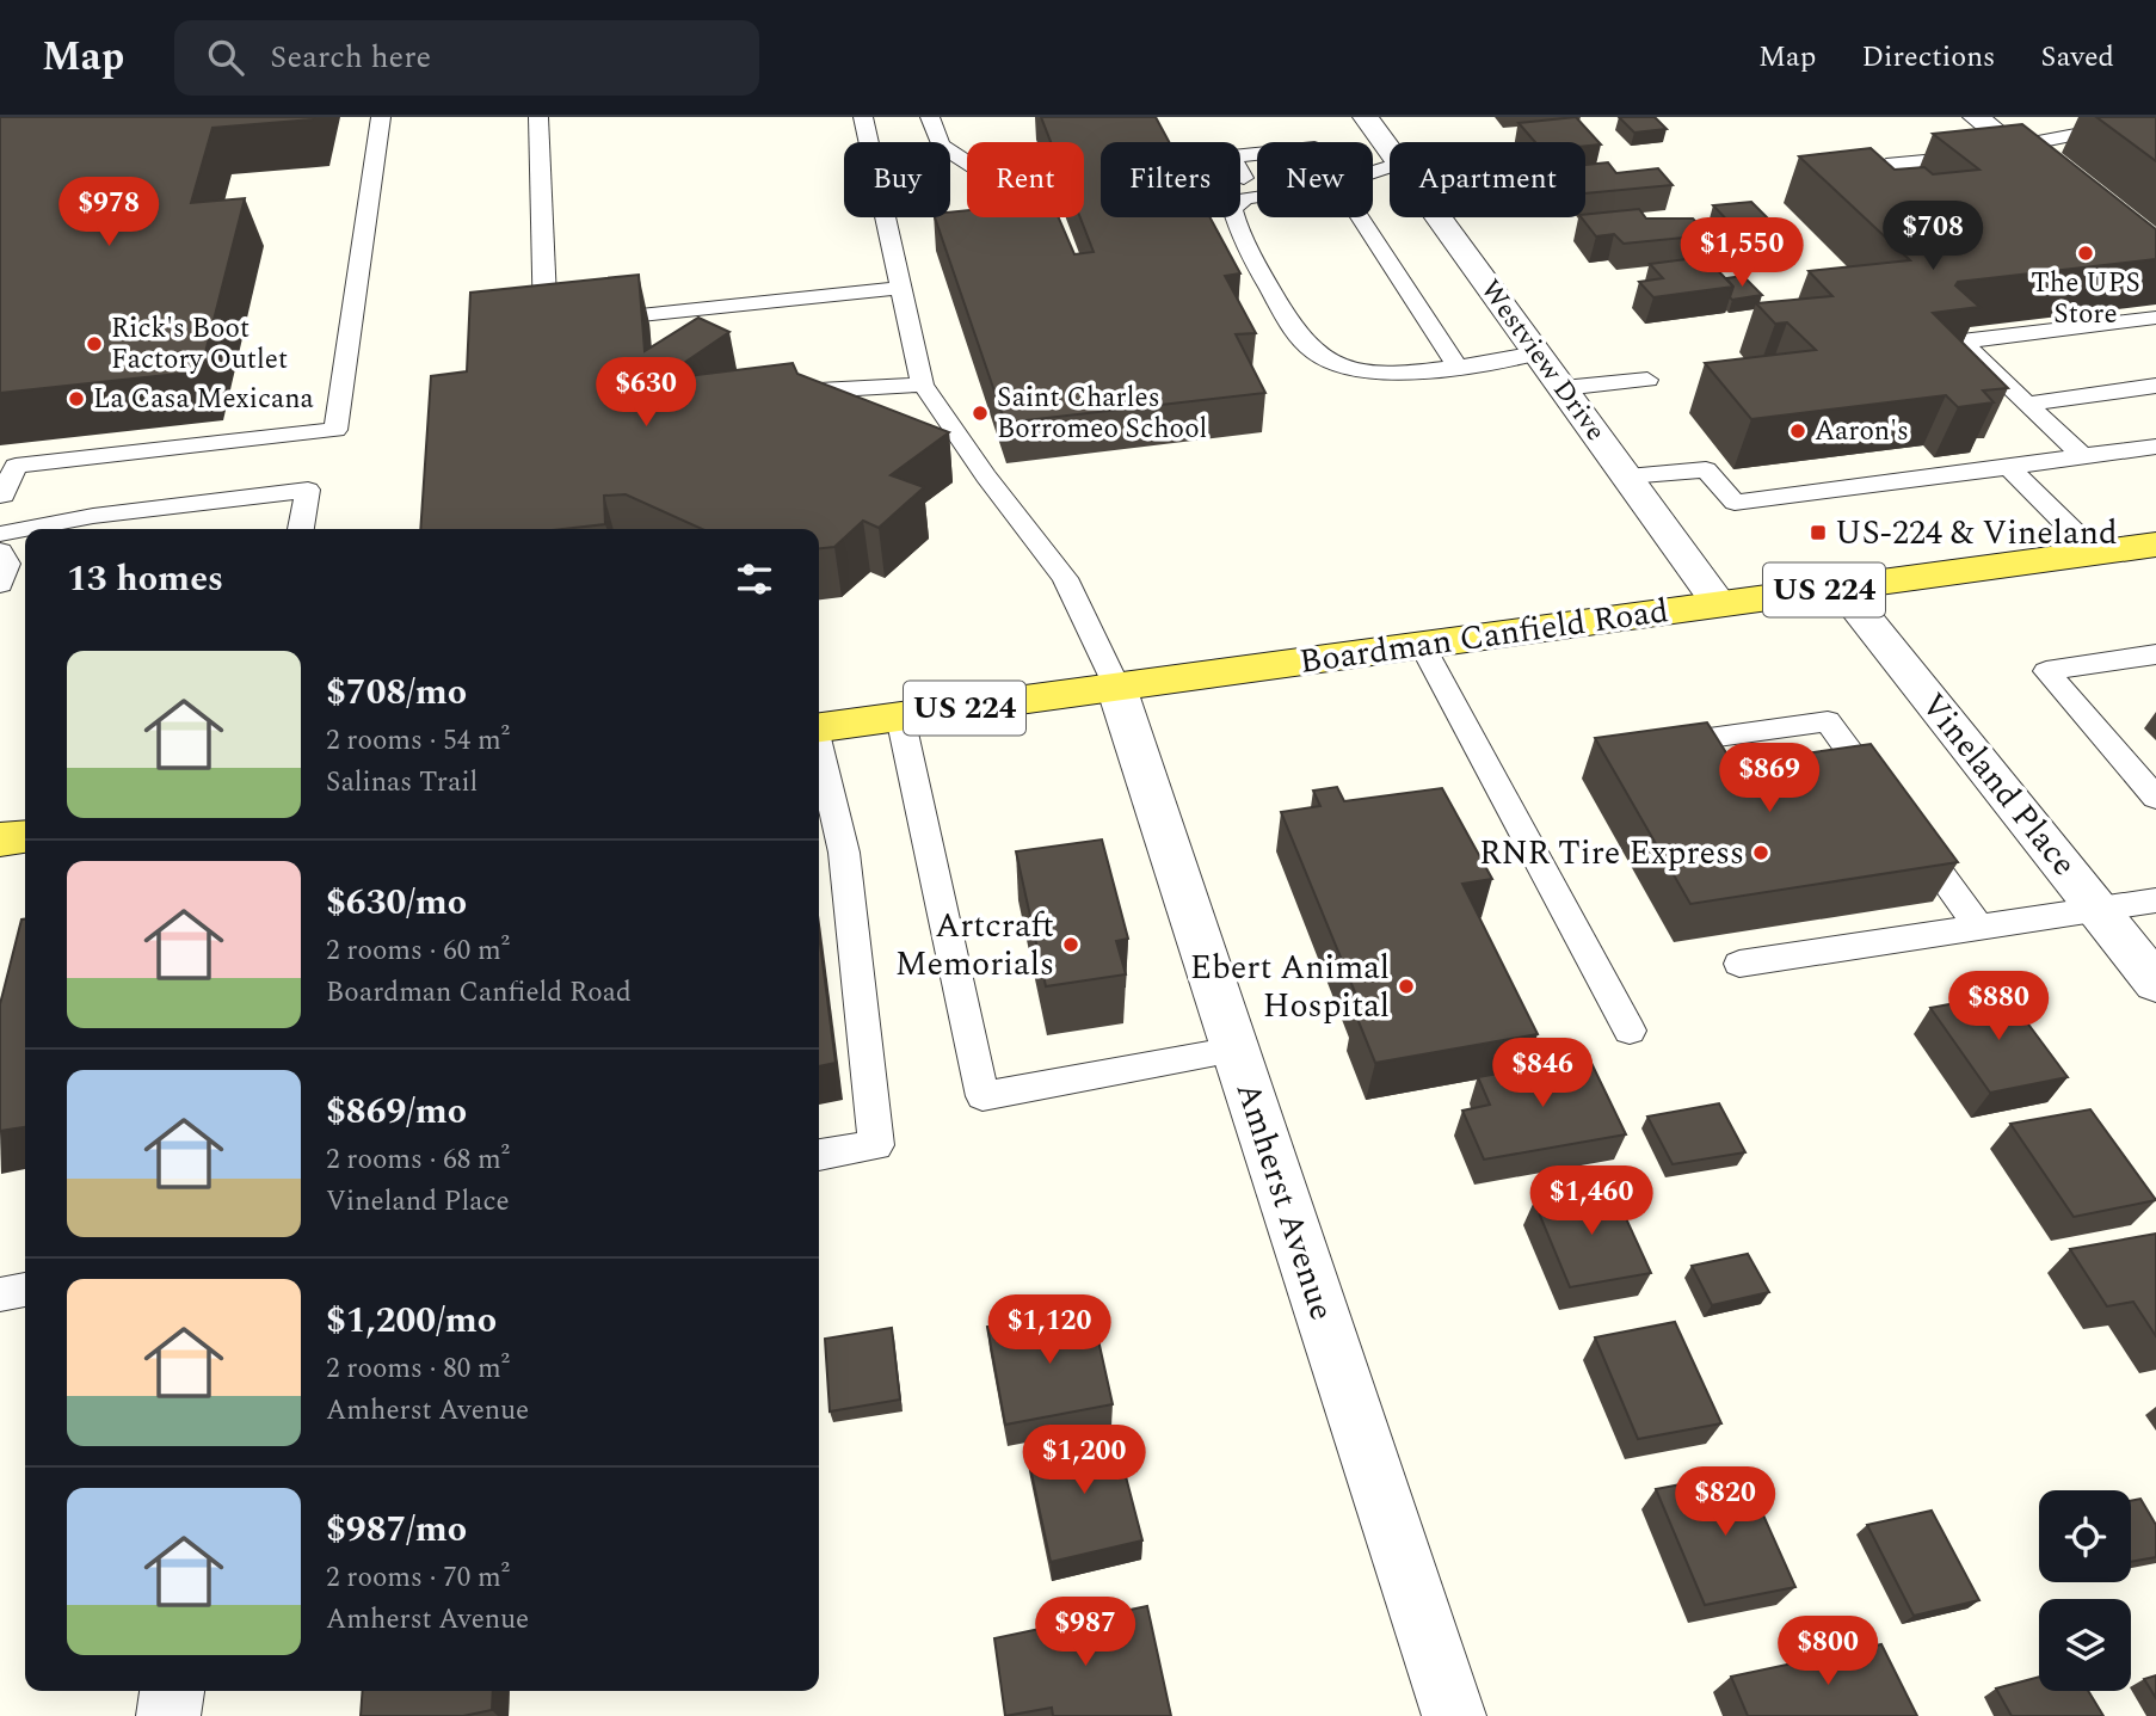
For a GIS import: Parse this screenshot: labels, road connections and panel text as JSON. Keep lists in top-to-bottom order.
{
  "streets": {
    "main road": ["US 224", "Boardman Canfield Road"],
    "street": ["Westview Drive", "Vineland Place", "Amherst Avenue"]
  },
  "crossings": [
    ["Westview Drive", "Boardman Canfield Road"],
    ["Boardman Canfield Road", "Vineland Place"],
    ["Boardman Canfield Road", "Amherst Avenue"]
  ],
  "places": {
    "other": [
      "The UPS Store",
      "Rick's Boot Factory Outlet",
      "La Casa Mexicana",
      "Saint Charles Borromeo School",
      "Aaron's",
      "RNR Tire Express",
      "Artcraft Memorials",
      "Ebert Animal Hospital"
    ],
    "transit": ["US-224 & Vineland"]
  },
  "page": {
    "header": "Map",
    "search": "Search here",
    "nav": ["Map", "Directions", "Saved"],
    "chip": [
      "Buy",
      "Rent",
      "Filters",
      "New",
      "Apartment"
    ],
    "price": [
      "$978",
      "$708",
      "$1,550",
      "$630",
      "$869",
      "$880",
      "$846",
      "$1,460",
      "$1,120",
      "$1,200",
      "$820",
      "$987",
      "$800"
    ],
    "heading": "13 homes",
    "list": [
      {
        "name": "$708/mo",
        "note": "2 rooms · 54 m² · Salinas Trail"
      },
      {
        "name": "$630/mo",
        "note": "2 rooms · 60 m² · Boardman Canfield Road"
      },
      {
        "name": "$869/mo",
        "note": "2 rooms · 68 m² · Vineland Place"
      },
      {
        "name": "$1,200/mo",
        "note": "2 rooms · 80 m² · Amherst Avenue"
      },
      {
        "name": "$987/mo",
        "note": "2 rooms · 70 m² · Amherst Avenue"
      }
    ]
  }
}
